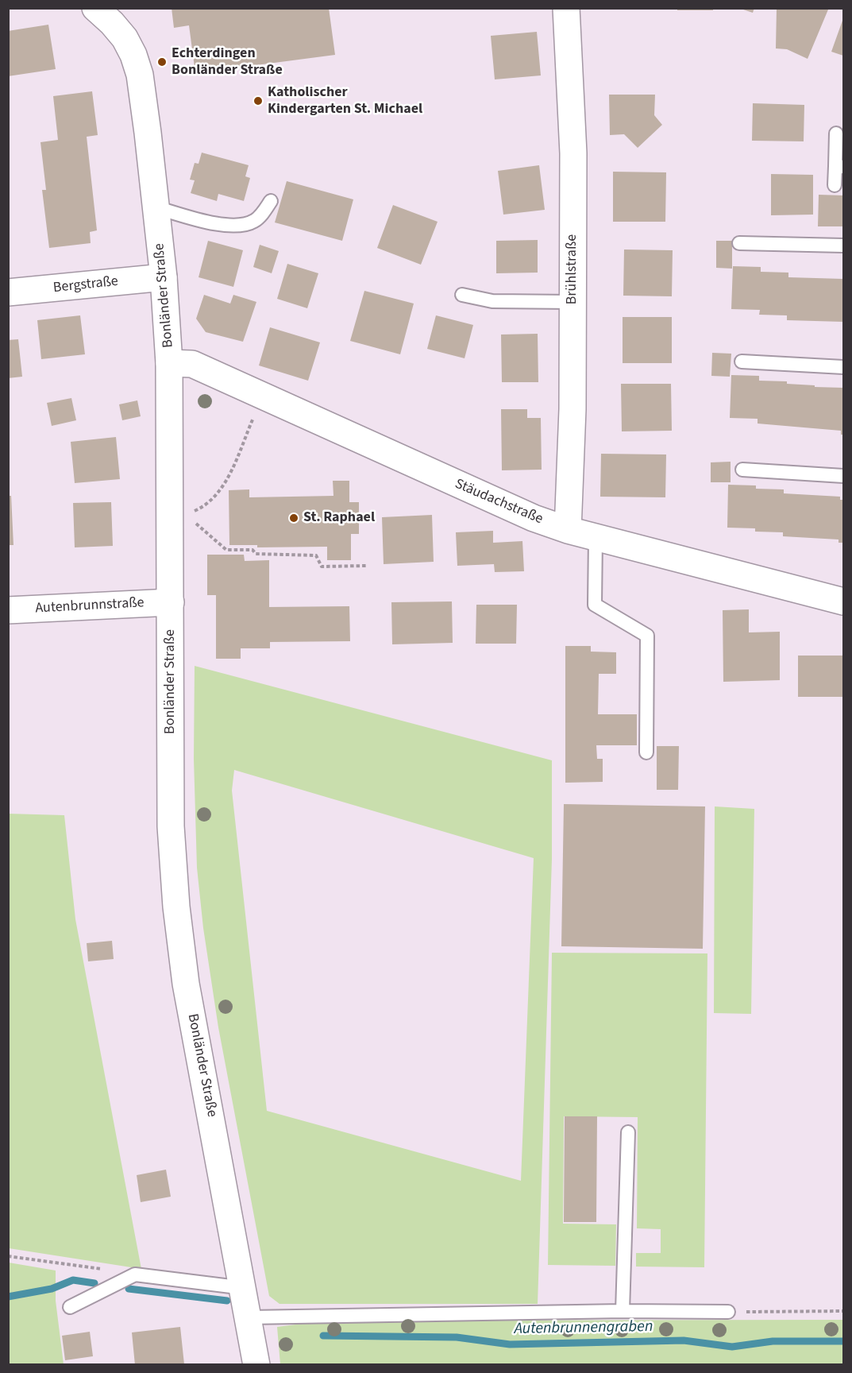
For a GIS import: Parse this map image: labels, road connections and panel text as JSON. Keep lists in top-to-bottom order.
{
  "streets": {
    "street": [
      "Brühlstraße",
      "Bergstraße",
      "Bonländer Straße",
      "Stäudachstraße",
      "Autenbrunnstraße"
    ]
  },
  "crossings": [
    ["Brühlstraße", "Stäudachstraße"],
    ["Bergstraße", "Bonländer Straße"],
    ["Bonländer Straße", "Stäudachstraße"],
    ["Bonländer Straße", "Autenbrunnstraße"]
  ],
  "water": ["Autenbrunnengraben"],
  "places": ["Echterdingen Bonländer Straße", "Katholischer Kindergarten St. Michael", "St. Raphael"]
}
